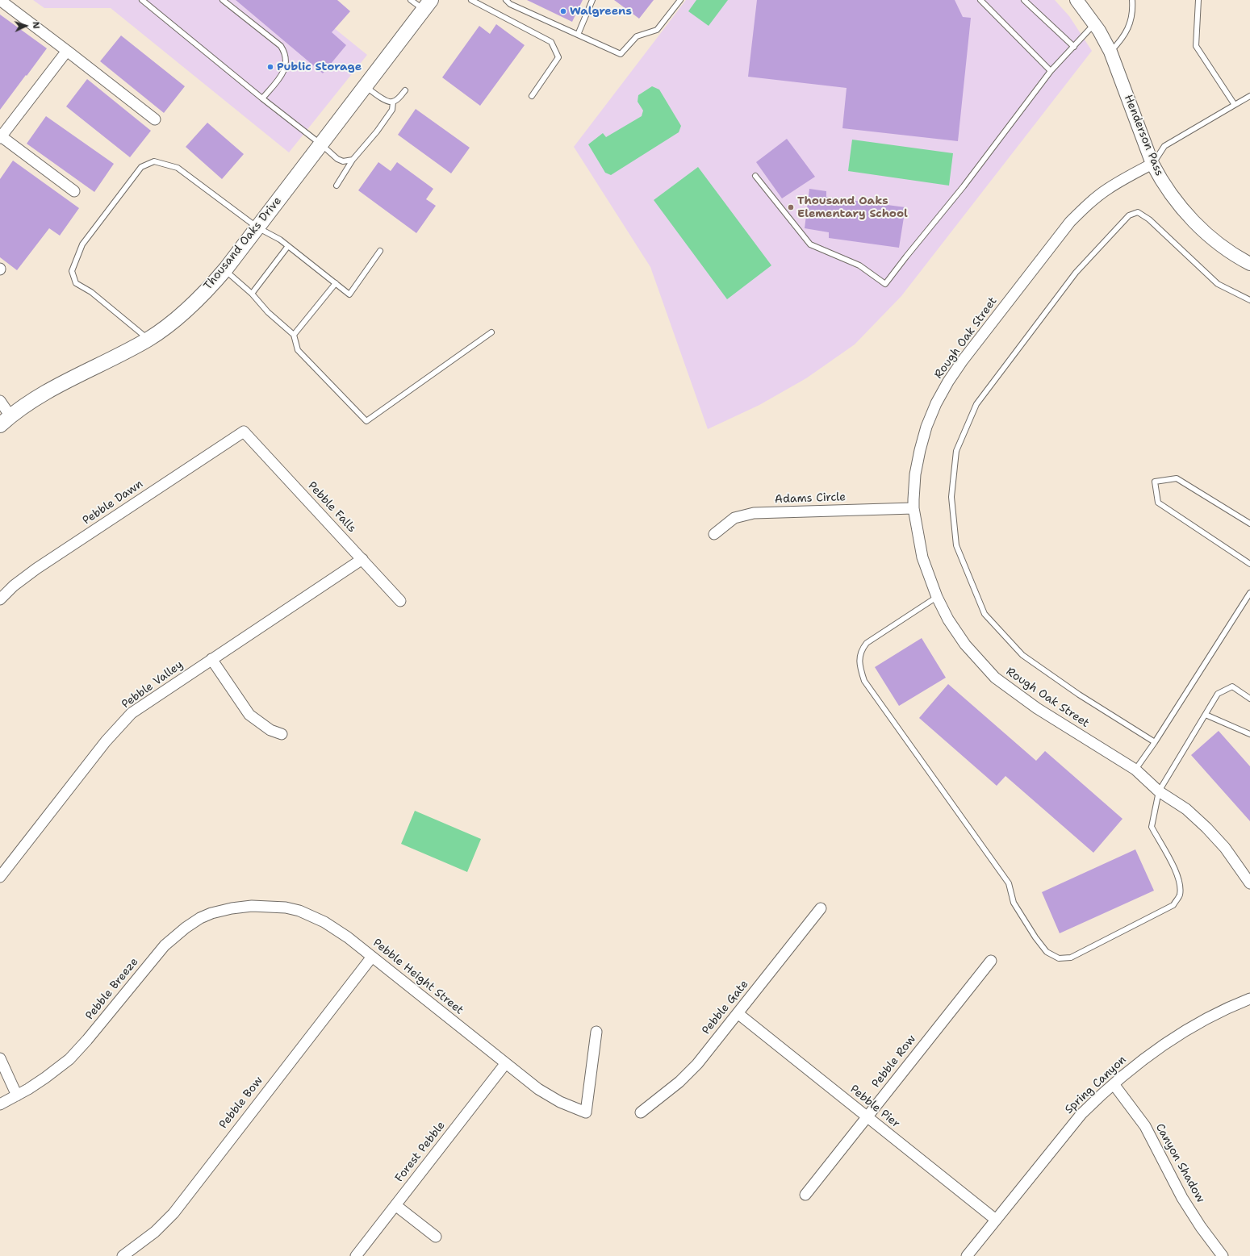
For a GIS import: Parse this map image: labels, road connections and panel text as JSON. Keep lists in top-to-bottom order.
{
  "streets": {
    "main road": ["Thousand Oaks Drive"],
    "street": [
      "Henderson Pass",
      "Rough Oak Street",
      "Adams Circle",
      "Pebble Dawn",
      "Pebble Falls",
      "Pebble Valley",
      "Pebble Height Street",
      "Pebble Breeze",
      "Pebble Gate",
      "Pebble Row",
      "Spring Canyon",
      "Pebble Bow",
      "Pebble Pier",
      "Forest Pebble",
      "Canyon Shadow"
    ]
  },
  "crossings": [
    ["Henderson Pass", "Rough Oak Street"],
    ["Rough Oak Street", "Adams Circle"],
    ["Pebble Dawn", "Pebble Falls"],
    ["Pebble Falls", "Pebble Valley"],
    ["Pebble Height Street", "Pebble Breeze"],
    ["Pebble Height Street", "Pebble Bow"],
    ["Pebble Height Street", "Forest Pebble"],
    ["Pebble Gate", "Pebble Pier"],
    ["Pebble Row", "Pebble Pier"],
    ["Spring Canyon", "Pebble Pier"],
    ["Spring Canyon", "Canyon Shadow"]
  ],
  "places": ["Walgreens", "Public Storage", "Thousand Oaks Elementary School"],
  "north": "right"
}
